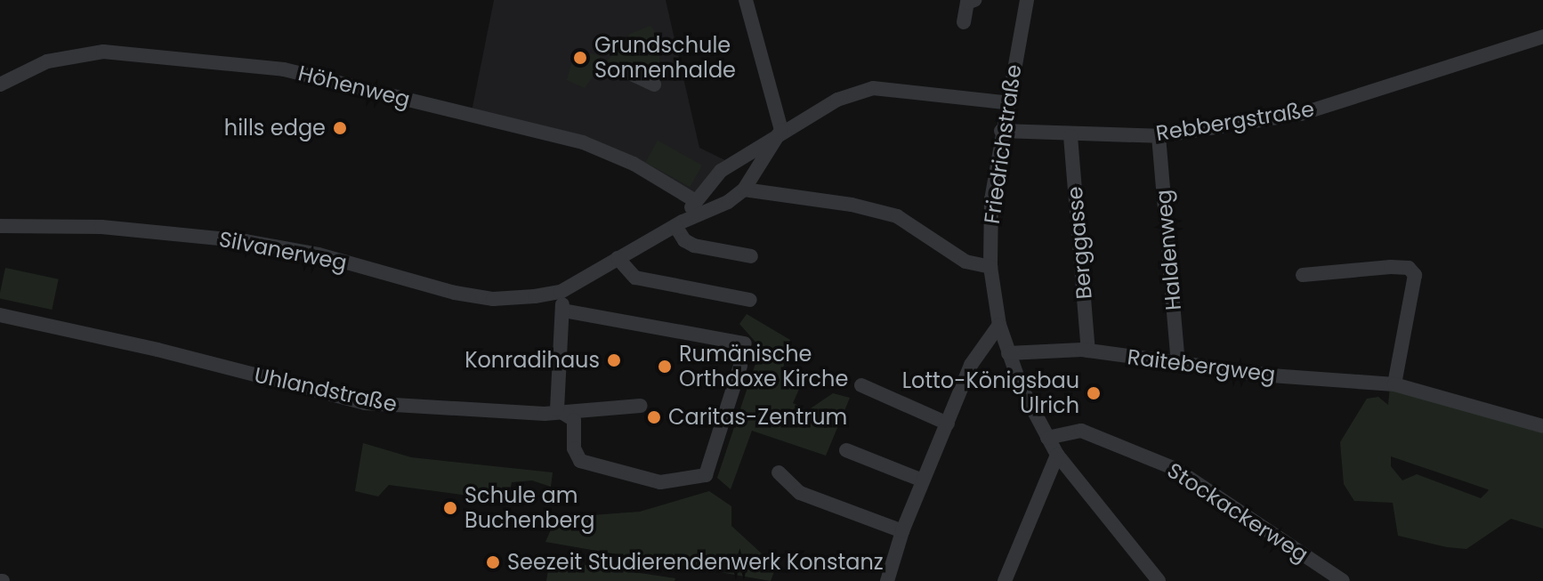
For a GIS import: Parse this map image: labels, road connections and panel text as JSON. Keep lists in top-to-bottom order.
{
  "streets": {
    "street": [
      "Höhenweg",
      "Rebbergstraße",
      "Friedrichstraße",
      "Berggasse",
      "Haldenweg",
      "Silvanerweg",
      "Raitebergweg",
      "Uhlandstraße",
      "Stockackerweg"
    ]
  },
  "crossings": [
    ["Rebbergstraße", "Friedrichstraße"],
    ["Rebbergstraße", "Berggasse"],
    ["Rebbergstraße", "Haldenweg"],
    ["Friedrichstraße", "Raitebergweg"],
    ["Friedrichstraße", "Stockackerweg"],
    ["Berggasse", "Raitebergweg"],
    ["Haldenweg", "Raitebergweg"]
  ],
  "places": [
    "Grundschule Sonnenhalde",
    "hills edge",
    "Konradihaus",
    "Rumänische Orthdoxe Kirche",
    "Lotto-Königsbau Ulrich",
    "Caritas-Zentrum",
    "Schule am Buchenberg",
    "Seezeit Studierendenwerk Konstanz"
  ]
}
